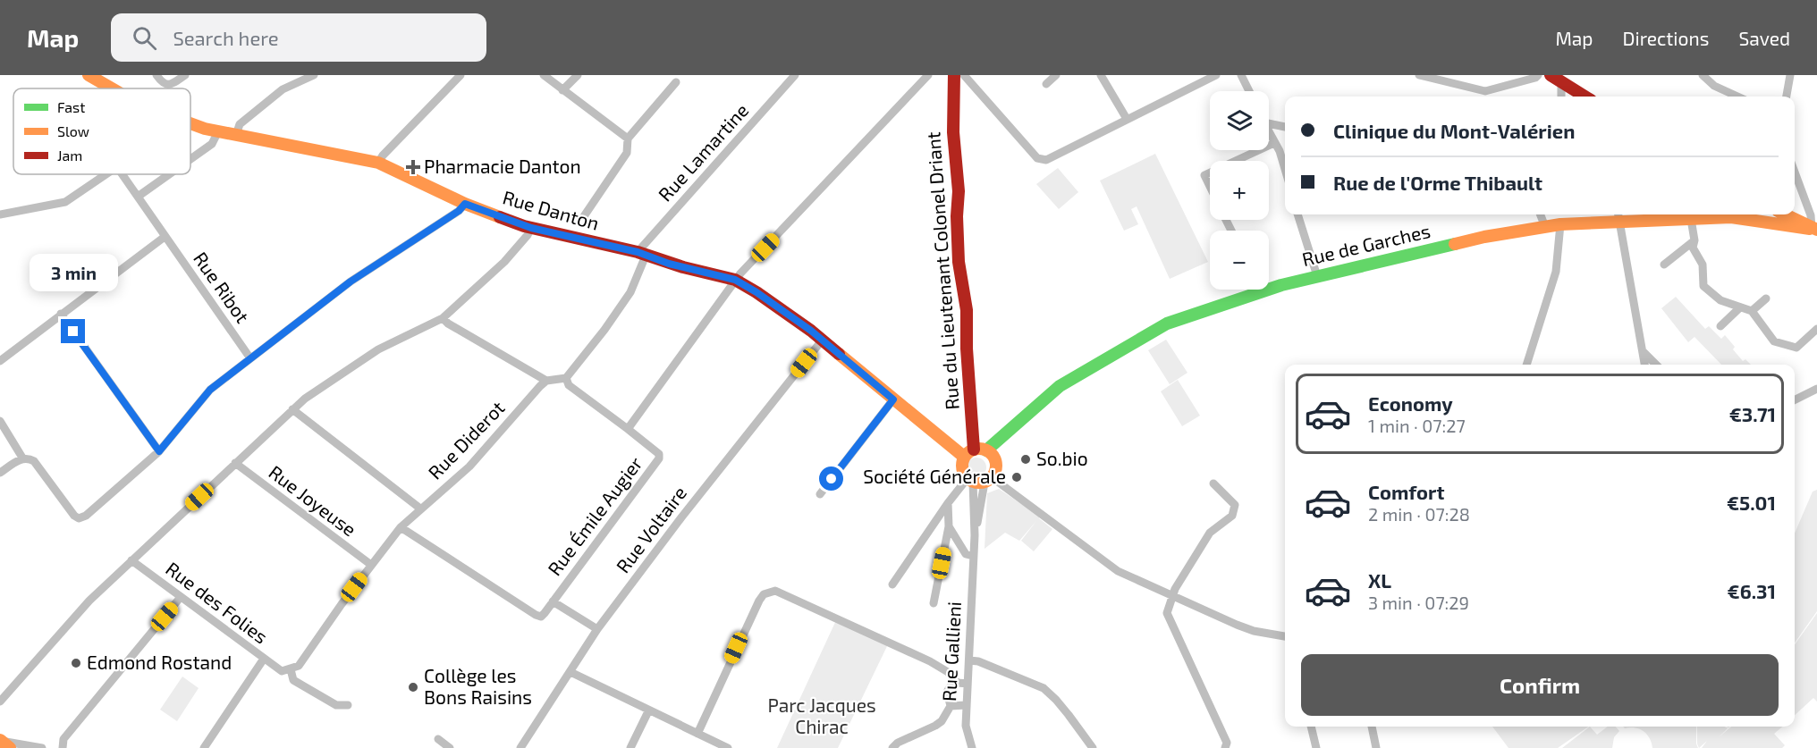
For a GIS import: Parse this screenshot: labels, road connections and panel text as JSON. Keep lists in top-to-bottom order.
{
  "streets": {
    "street": [
      "Rue Lamartine",
      "Rue Danton",
      "Rue de Garches",
      "Rue du Lieutenant Colonel Driant",
      "Rue Ribot",
      "Rue Diderot",
      "Rue Joyeuse",
      "Rue Émile Augier",
      "Rue Voltaire",
      "Rue des Folies",
      "Rue Gallieni"
    ]
  },
  "crossings": [
    ["Rue Lamartine", "Rue Danton"],
    ["Rue Danton", "Rue de Garches"],
    ["Rue Danton", "Rue du Lieutenant Colonel Driant"],
    ["Rue Danton", "Rue Émile Augier"],
    ["Rue Danton", "Rue Voltaire"],
    ["Rue de Garches", "Rue du Lieutenant Colonel Driant"],
    ["Rue Diderot", "Rue Joyeuse"],
    ["Rue Diderot", "Rue Émile Augier"],
    ["Rue Diderot", "Rue des Folies"]
  ],
  "parks": ["Parc Jacques Chirac"],
  "places": {
    "health": ["Pharmacie Danton"],
    "other": [
      "So.bio",
      "Société Générale",
      "Edmond Rostand",
      "Collège les Bons Raisins"
    ]
  },
  "legend": ["Fast", "Slow", "Jam"],
  "page": {
    "header": "Map",
    "search": "Search here",
    "nav": ["Map", "Directions", "Saved"],
    "map_buttons": ["+", "−"],
    "banner": ["Clinique du Mont-Valérien", "Rue de l'Orme Thibault"],
    "bubble": "3 min",
    "list": [
      {
        "name": "Economy",
        "note": "1 min · 07:27",
        "value": "€3.71"
      },
      {
        "name": "Comfort",
        "note": "2 min · 07:28",
        "value": "€5.01"
      },
      {
        "name": "XL",
        "note": "3 min · 07:29",
        "value": "€6.31"
      }
    ],
    "buttons": "Confirm"
  }
}
